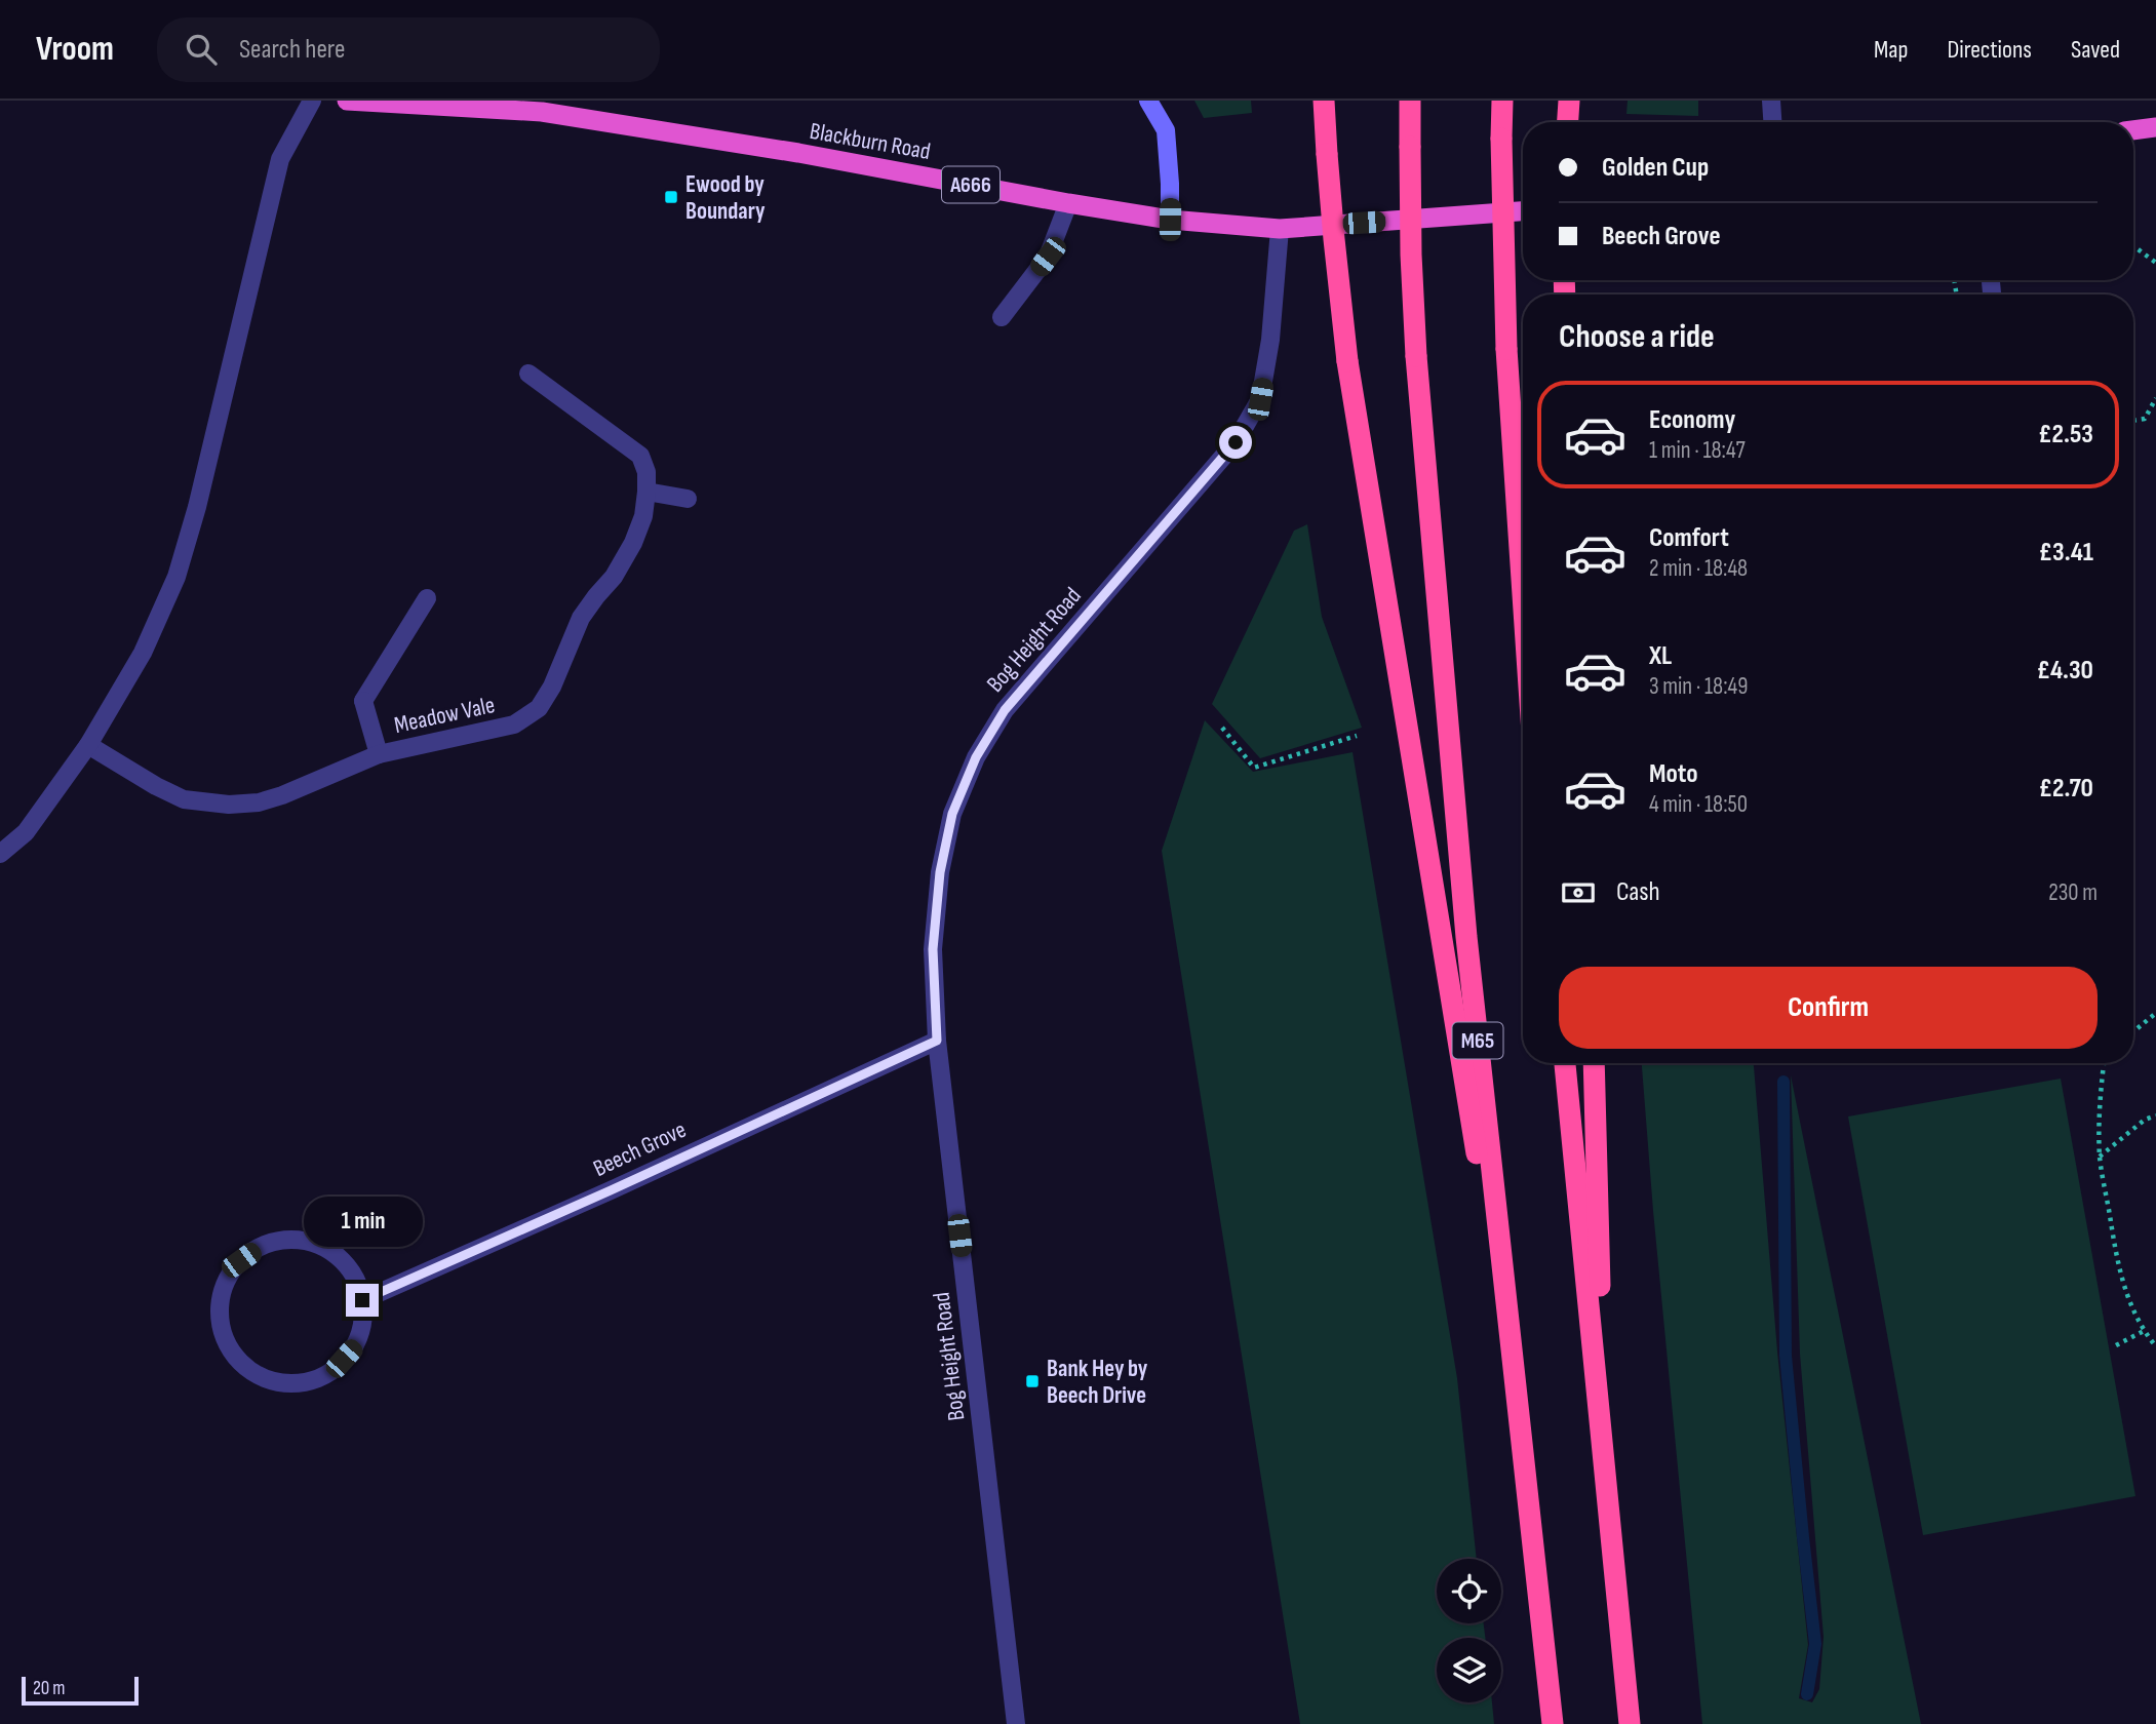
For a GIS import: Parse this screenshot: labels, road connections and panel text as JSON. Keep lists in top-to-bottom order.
{
  "streets": {
    "highway": ["Blackburn Road", "A666", "M65"],
    "street": ["Bog Height Road", "Meadow Vale", "Beech Grove"]
  },
  "crossings": [
    ["Blackburn Road", "Bog Height Road"],
    ["Bog Height Road", "Beech Grove"]
  ],
  "places": {
    "transit": ["Ewood by Boundary", "Bank Hey by Beech Drive"]
  },
  "scale_bar": "20 m",
  "page": {
    "header": "Vroom",
    "search": "Search here",
    "nav": ["Map", "Directions", "Saved"],
    "banner": ["Golden Cup", "Beech Grove"],
    "heading": "Choose a ride",
    "list": [
      {
        "name": "Economy",
        "note": "1 min · 18:47",
        "value": "£2.53"
      },
      {
        "name": "Comfort",
        "note": "2 min · 18:48",
        "value": "£3.41"
      },
      {
        "name": "XL",
        "note": "3 min · 18:49",
        "value": "£4.30"
      },
      {
        "name": "Moto",
        "note": "4 min · 18:50",
        "value": "£2.70"
      }
    ],
    "pay": ["Cash", "230 m"],
    "buttons": "Confirm",
    "bubble": "1 min",
    "scale": "20 m"
  }
}
